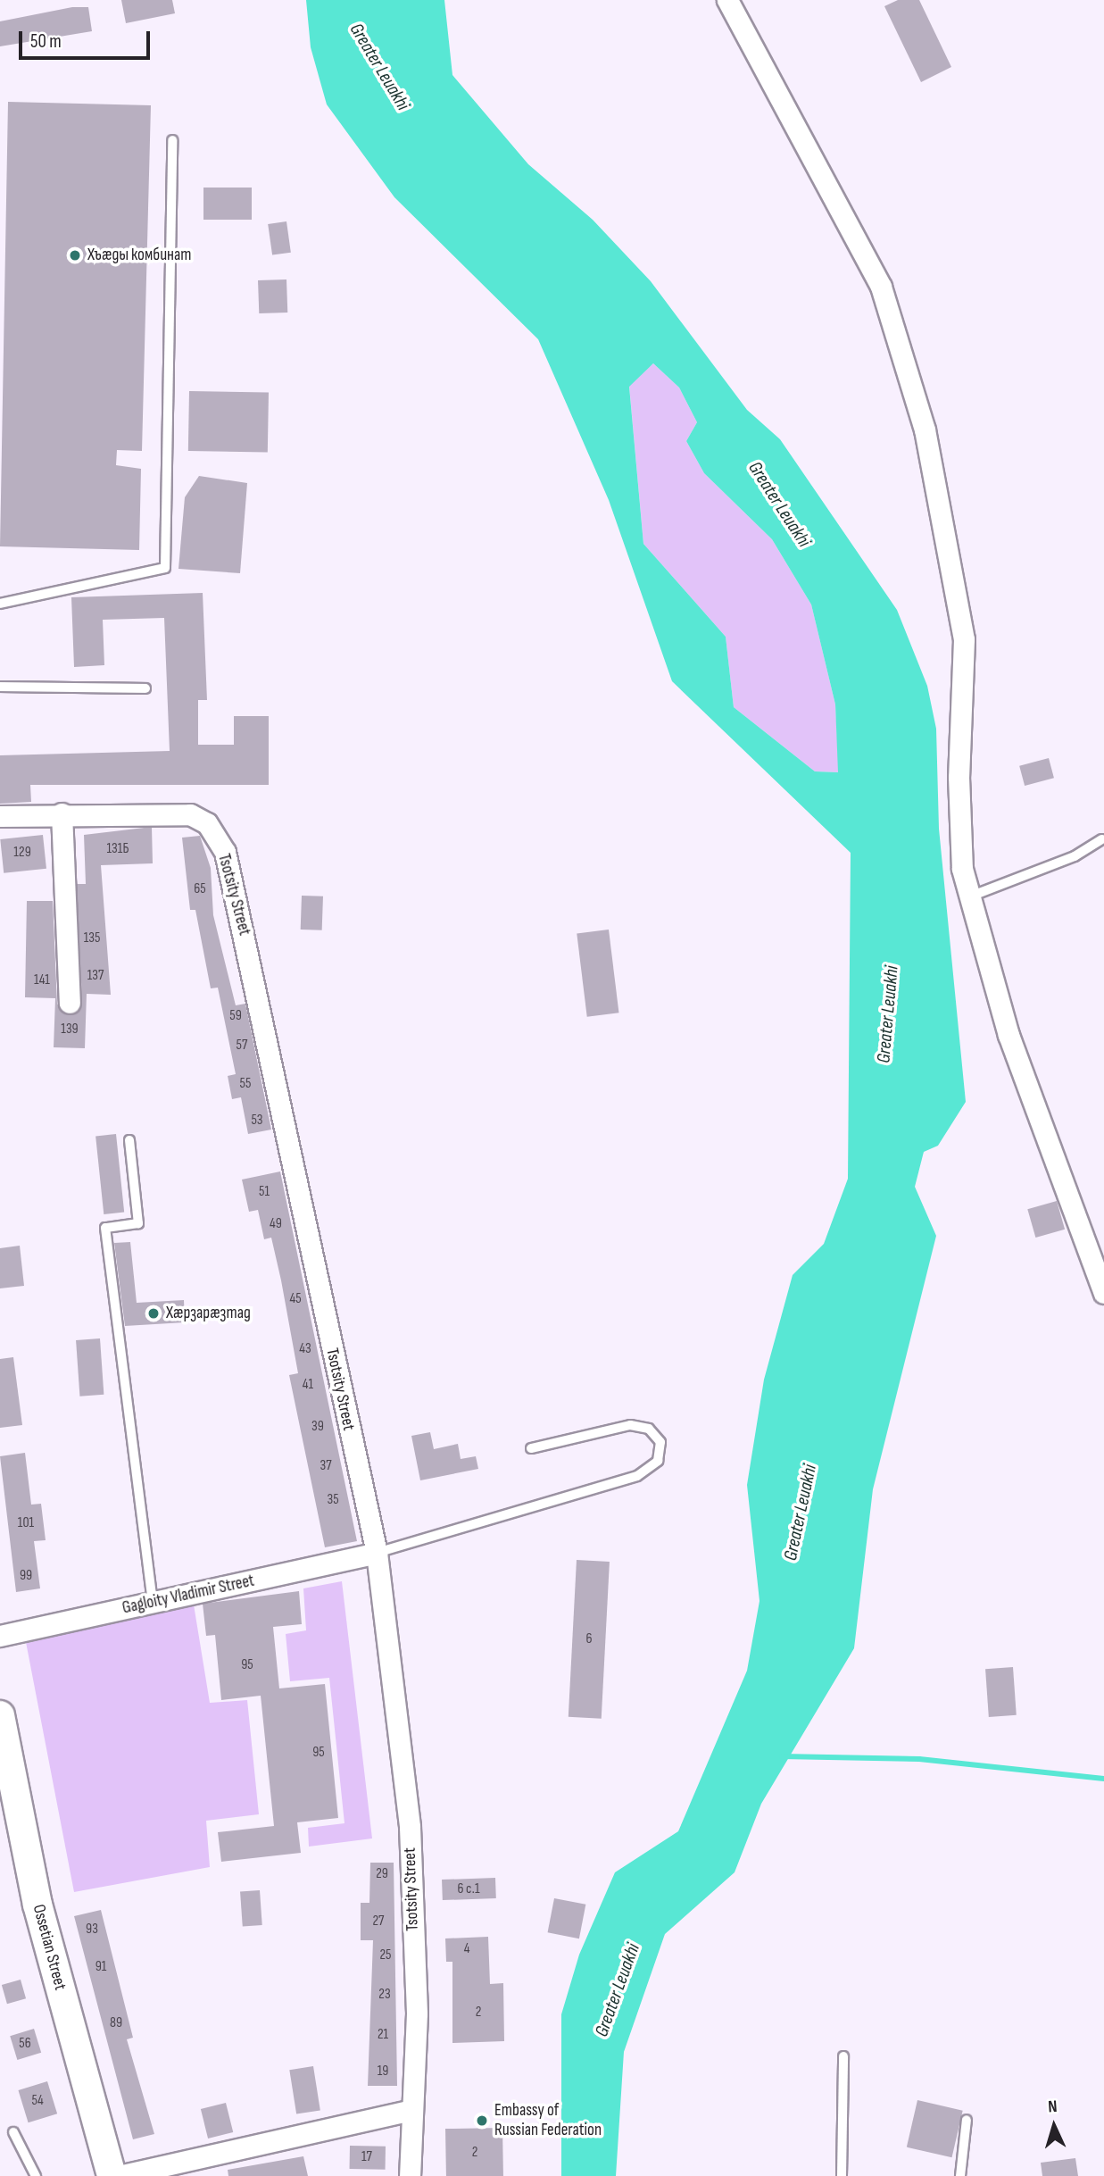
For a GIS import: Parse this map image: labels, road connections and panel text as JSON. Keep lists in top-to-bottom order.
{
  "streets": {
    "street": ["Tsotsity Street", "Gagloity Vladimir Street", "Ossetian Street"]
  },
  "crossings": [
    ["Tsotsity Street", "Gagloity Vladimir Street"]
  ],
  "water": ["Greater Leuakhi"],
  "places": ["Хъæды комбинат", "Хæрзарæзтад", "Embassy of Russian Federation"],
  "house_numbers": [
    "131Б",
    "129",
    "65",
    "135",
    "137",
    "141",
    "59",
    "139",
    "57",
    "55",
    "53",
    "51",
    "49",
    "45",
    "43",
    "41",
    "39",
    "37",
    "35",
    "101",
    "99",
    "6",
    "95",
    "95",
    "29",
    "6 с.1",
    "27",
    "93",
    "4",
    "25",
    "91",
    "23",
    "2",
    "89",
    "21",
    "56",
    "19",
    "54",
    "2",
    "17"
  ],
  "scale_bar": "50 m",
  "north": "top"
}
